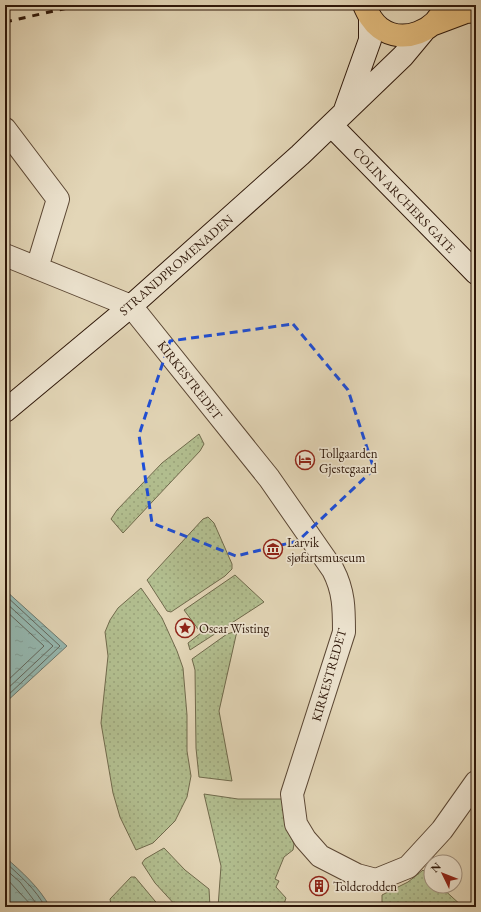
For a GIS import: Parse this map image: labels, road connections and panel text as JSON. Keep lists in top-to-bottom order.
{
  "streets": {
    "street": ["COLIN ARCHERS GATE", "STRANDPROMENADEN", "KIRKESTREDET"]
  },
  "crossings": [
    ["COLIN ARCHERS GATE", "STRANDPROMENADEN"],
    ["STRANDPROMENADEN", "KIRKESTREDET"]
  ],
  "places": {
    "hotel": ["Tollgaarden Gjestegaard"],
    "museum": ["Larvik sjøfartsmuseum"],
    "place": ["Oscar Wisting"],
    "building": ["Tolderodden"]
  },
  "north": "top left"
}
